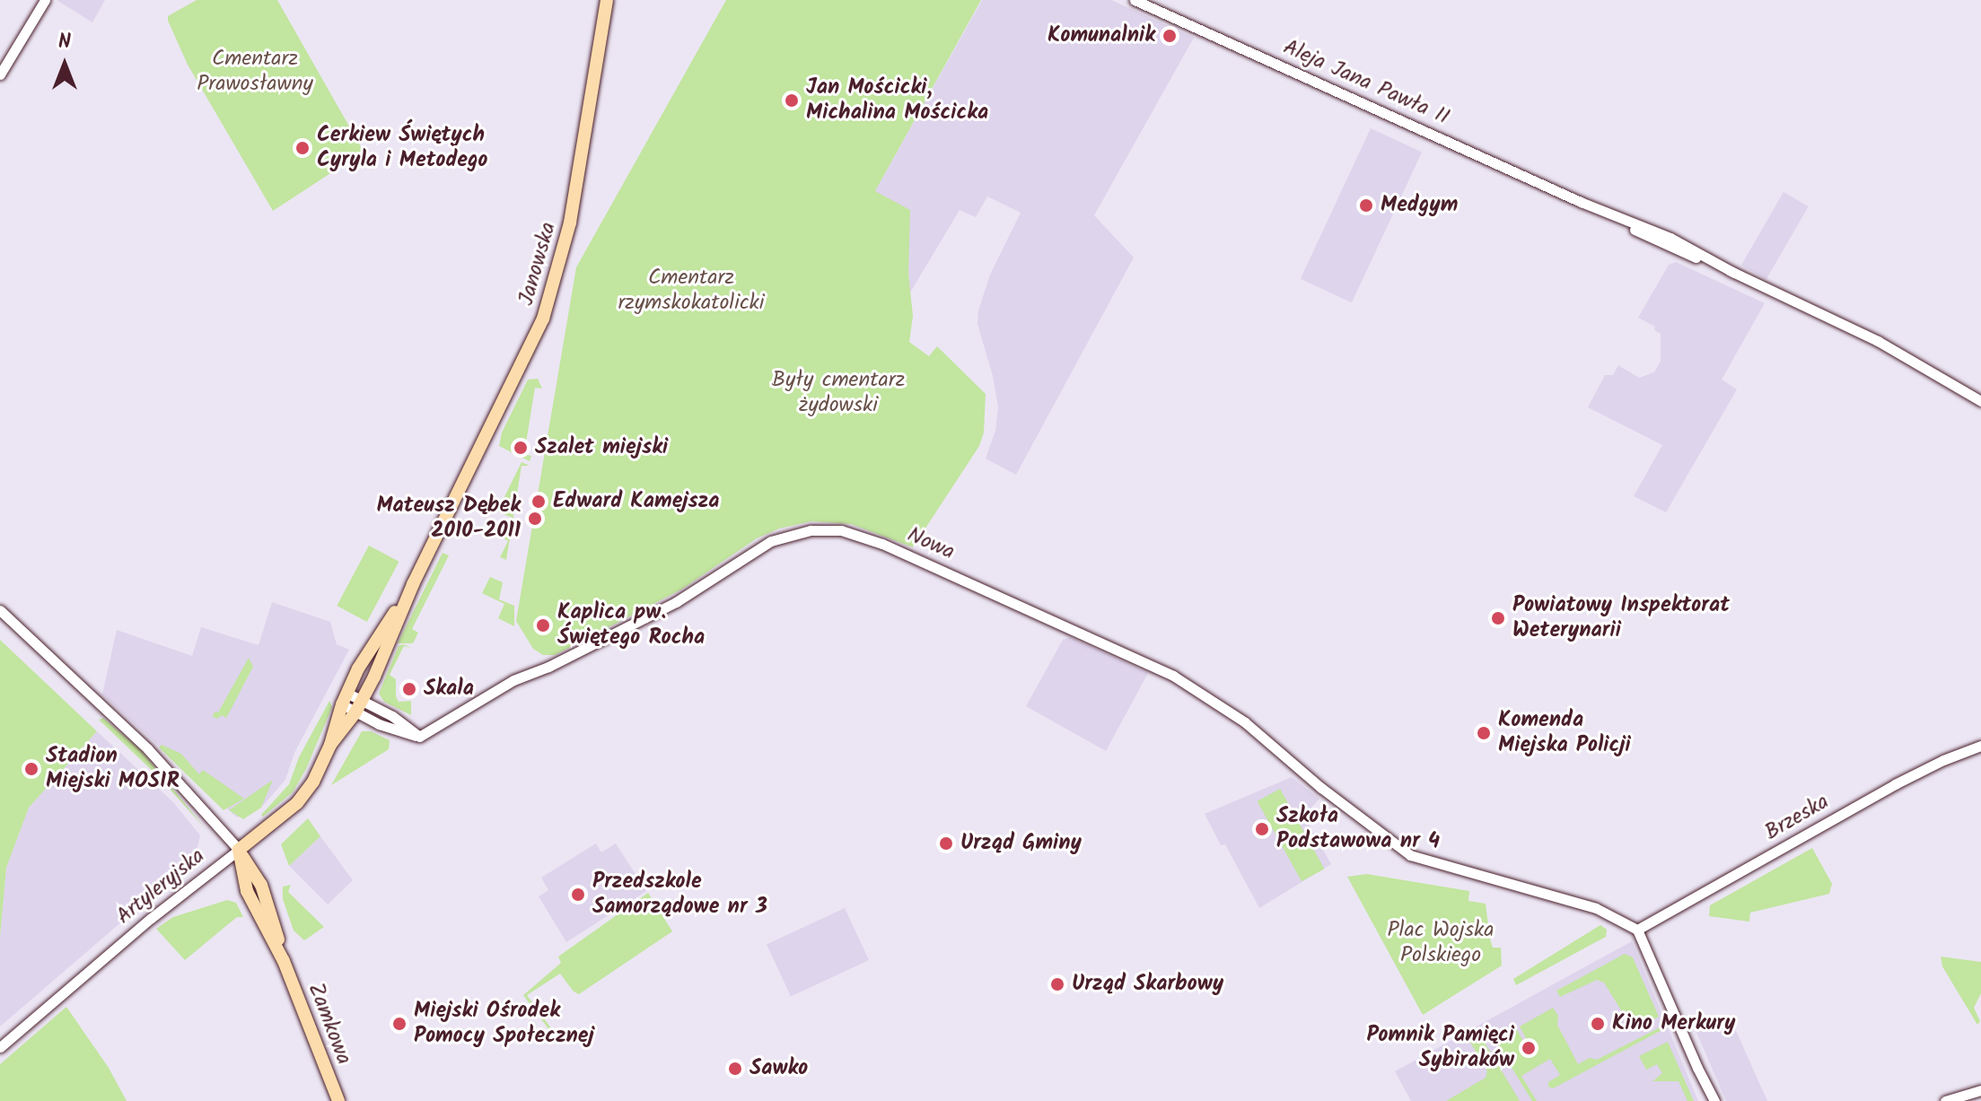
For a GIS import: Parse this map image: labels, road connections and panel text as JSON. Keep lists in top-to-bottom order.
{
  "streets": {
    "main road": ["Janowska", "Artyleryjska", "Zamkowa"],
    "street": ["Aleja Jana Pawła II", "Nowa", "Brzeska"]
  },
  "crossings": [
    ["Janowska", "Artyleryjska"],
    ["Nowa", "Brzeska"],
    ["Nowa", "Artyleryjska"],
    ["Artyleryjska", "Zamkowa"]
  ],
  "parks": [
    "Cmentarz Prawosławny",
    "Cmentarz rzymskokatolicki",
    "Były cmentarz żydowski",
    "Plac Wojska Polskiego"
  ],
  "places": [
    "Komunalnik",
    "Jan Mościcki, Michalina Mościcka",
    "Cerkiew Świętych Cyryla i Metodego",
    "Medgym",
    "Szalet miejski",
    "Edward Kamejsza",
    "Mateusz Dębek 2010-2011",
    "Powiatowy Inspektorat Weterynarii",
    "Kaplica pw. Świętego Rocha",
    "Skala",
    "Komenda Miejska Policji",
    "Stadion Miejski MOSIR",
    "Szkoła Podstawowa nr 4",
    "Urząd Gminy",
    "Przedszkole Samorządowe nr 3",
    "Urząd Skarbowy",
    "Miejski Ośrodek Pomocy Społecznej",
    "Kino Merkury",
    "Pomnik Pamięci Sybiraków",
    "Sawko"
  ],
  "north": "top"
}
